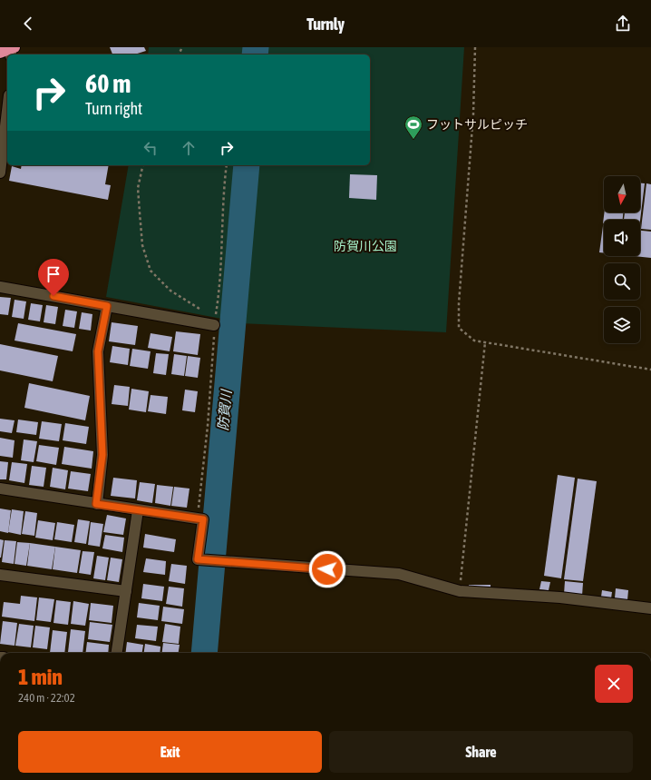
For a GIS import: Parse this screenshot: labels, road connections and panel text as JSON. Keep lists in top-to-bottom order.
{
  "water": ["防賀川"],
  "parks": ["防賀川公園"],
  "places": {
    "sports": ["フットサルピッチ"]
  },
  "north": "bottom",
  "page": {
    "header": "Turnly",
    "turn": ["60 m", "Turn right"],
    "heading": ["1 min", "240 m · 22:02"],
    "buttons": ["Exit", "Share"]
  }
}
